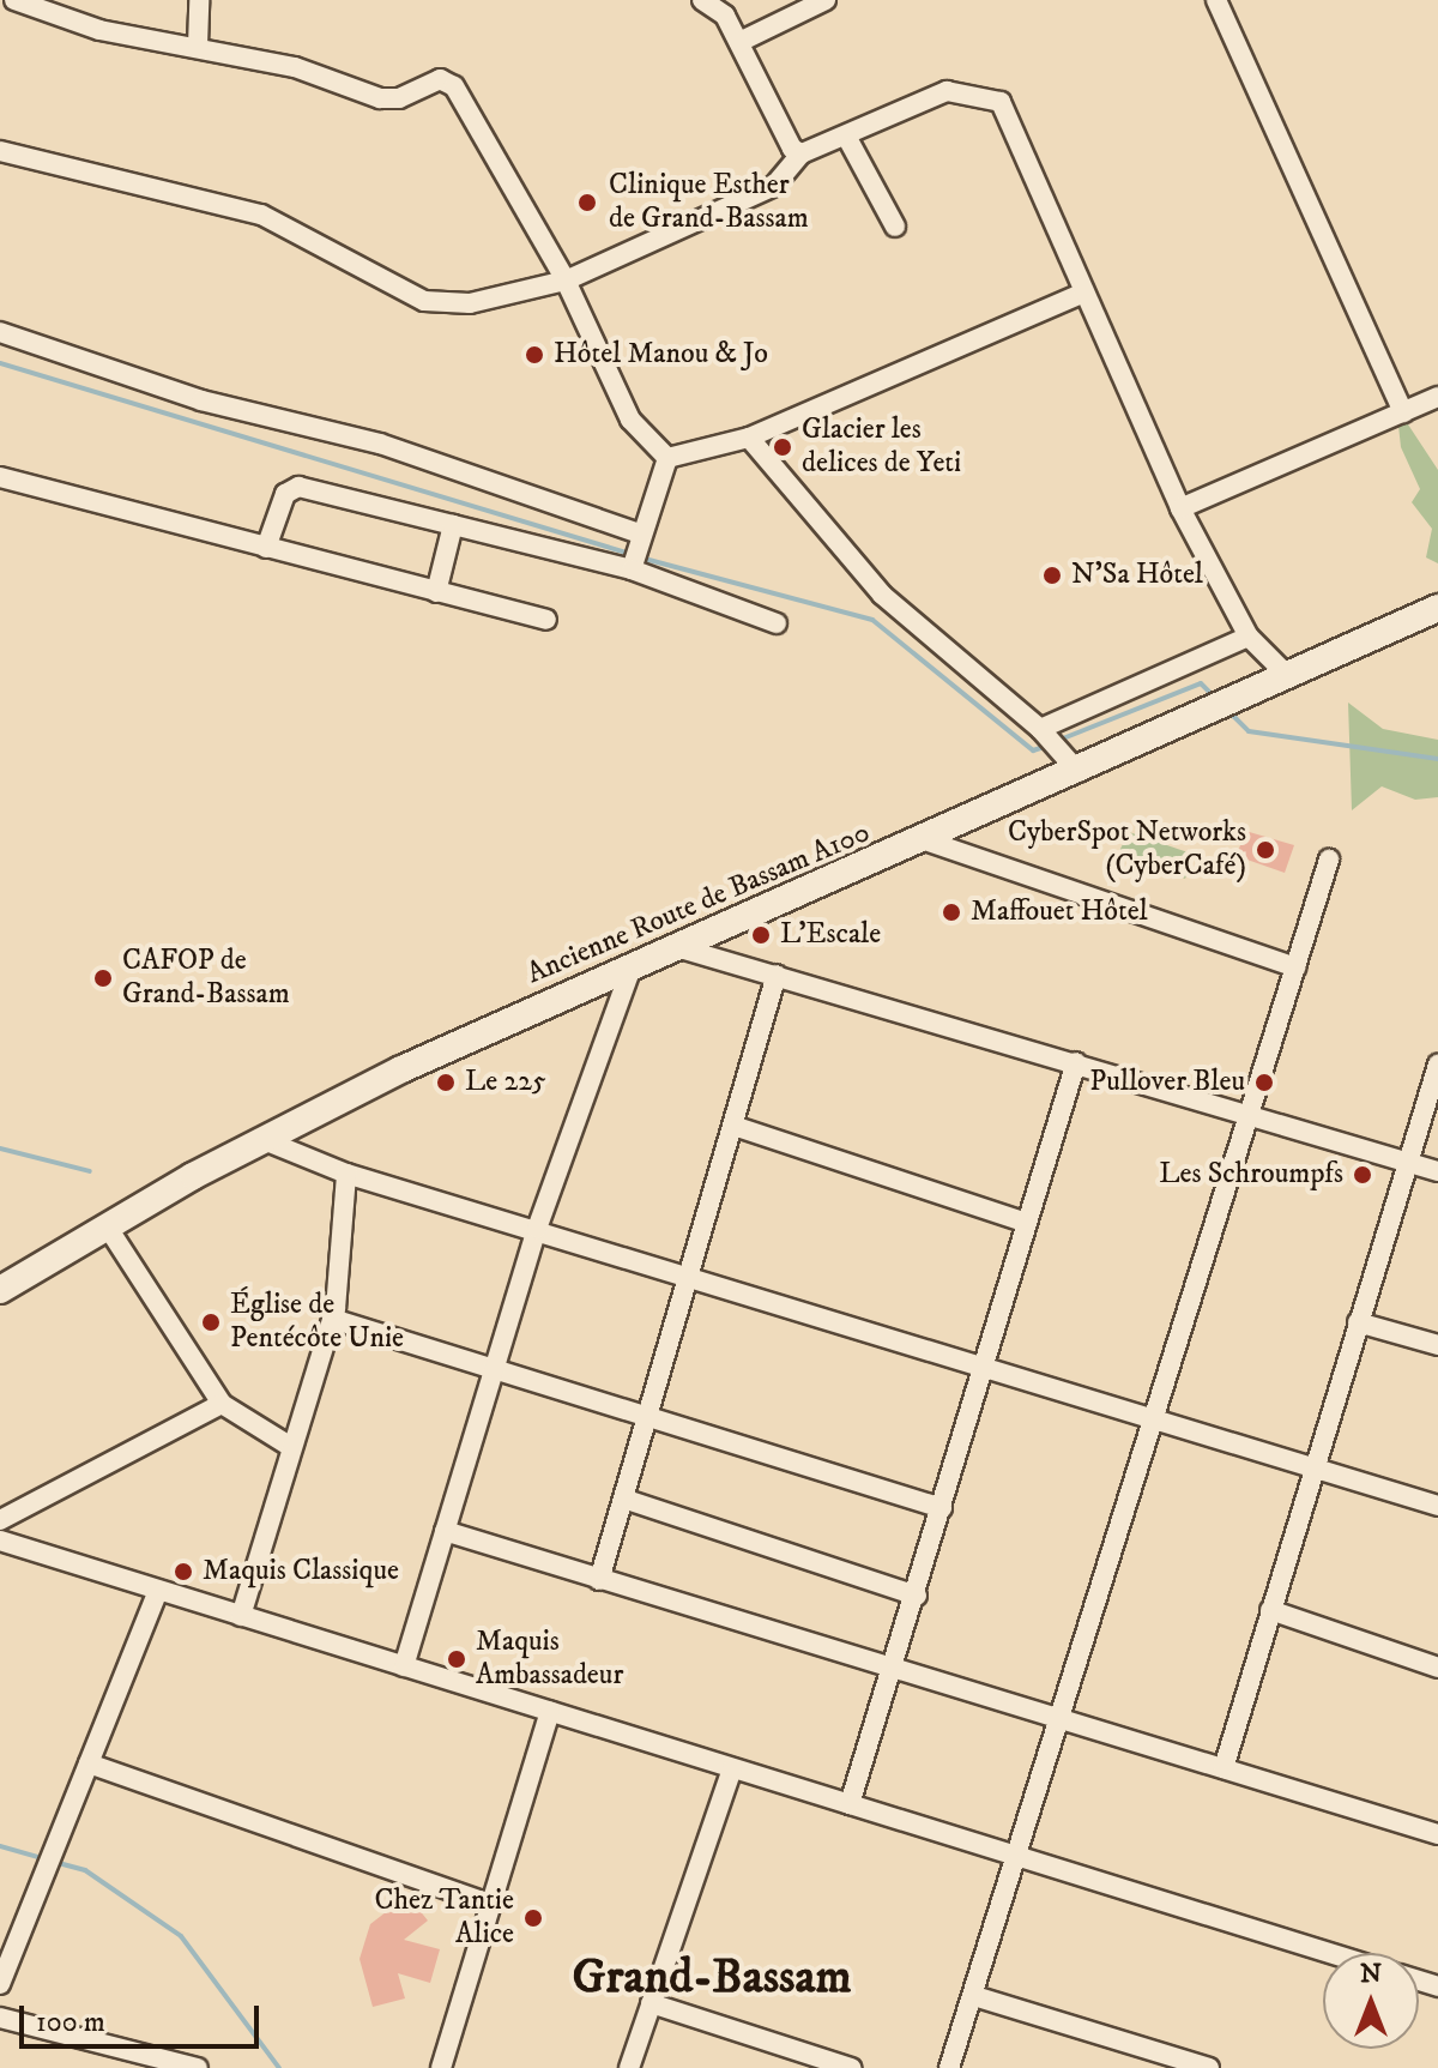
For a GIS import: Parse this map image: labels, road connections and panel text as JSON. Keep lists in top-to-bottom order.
{
  "streets": {
    "main road": ["Ancienne Route de Bassam A100"]
  },
  "districts": ["Grand-Bassam"],
  "places": [
    "Clinique Esther de Grand-Bassam",
    "Hôtel Manou & Jo",
    "Glacier les delices de Yeti",
    "N’Sa Hôtel",
    "CyberSpot Networks (CyberCafé)",
    "Maffouet Hôtel",
    "L'Escale",
    "CAFOP de Grand-Bassam",
    "Le 225",
    "Pullover Bleu",
    "Les Schroumpfs",
    "Église de Pentécôte Unie",
    "Maquis Classique",
    "Maquis Ambassadeur",
    "Chez Tantie Alice"
  ],
  "scale_bar": "100 m",
  "north": "top"
}
